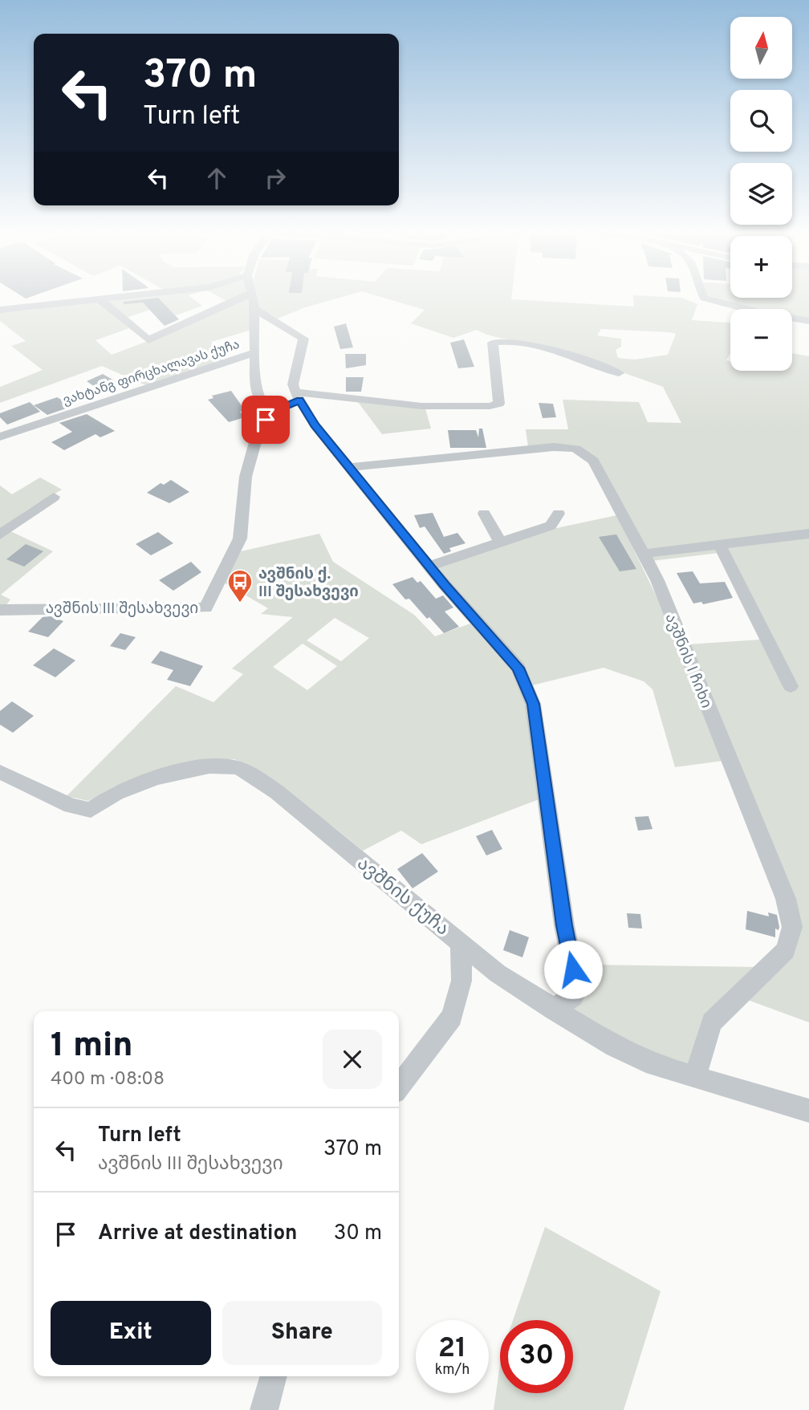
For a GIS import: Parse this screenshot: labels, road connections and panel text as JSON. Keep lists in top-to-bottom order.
{
  "streets": {
    "street": [
      "ვახტანგ ფირცხალავას ქუჩა",
      "ავშნის III შესახვევი",
      "ავშნის I ჩიხი",
      "ავშნის ქუჩა"
    ]
  },
  "crossings": [
    ["ავშნის I ჩიხი", "ავშნის ქუჩა"]
  ],
  "places": {
    "bus stop": ["ავშნის ქ. III შესახვევი"]
  },
  "north": "top",
  "page": {
    "map_buttons": ["+", "−"],
    "turn": ["370 m", "Turn left"],
    "heading": ["1 min", "400 m · 08:08"],
    "list": [
      {
        "name": "Turn left",
        "note": "ავშნის III შესახვევი",
        "value": "370 m"
      },
      {
        "name": "Arrive at destination",
        "value": "30 m"
      }
    ],
    "buttons": ["Exit", "Share"],
    "speed": "21 km/h",
    "limit": "30"
  }
}
